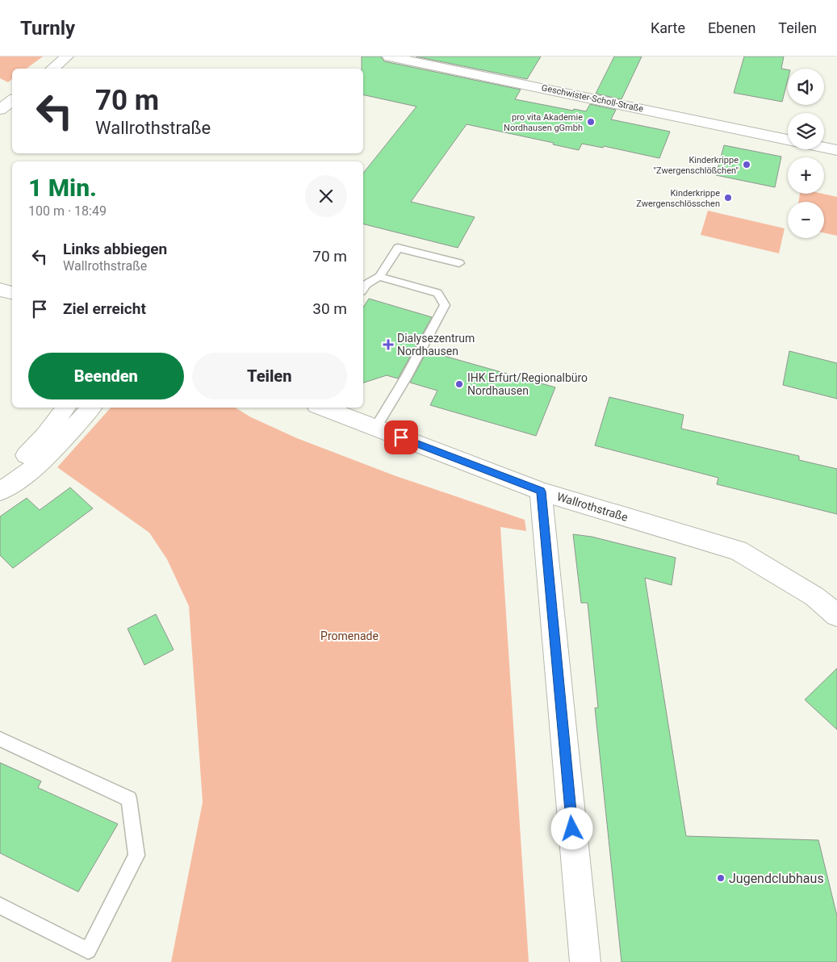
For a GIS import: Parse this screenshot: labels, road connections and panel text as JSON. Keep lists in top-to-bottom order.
{
  "streets": {
    "street": ["Geschwister-Scholl-Straße", "Wallrothstraße"]
  },
  "parks": ["Promenade"],
  "places": {
    "other": [
      "pro vita Akademie Nordhausen gGmbh",
      "Kinderkrippe \"Zwergenschlößchen\"",
      "Kinderkrippe Zwergenschlösschen",
      "IHK Erfurt/Regionalbüro Nordhausen",
      "Jugendclubhaus"
    ],
    "health": ["Dialysezentrum Nordhausen"]
  },
  "page": {
    "header": "Turnly",
    "nav": ["Karte", "Ebenen", "Teilen"],
    "map_buttons": ["+", "−"],
    "turn": ["70 m", "Wallrothstraße"],
    "heading": ["1 Min.", "100 m · 18:49"],
    "list": [
      {
        "name": "Links abbiegen",
        "note": "Wallrothstraße",
        "value": "70 m"
      },
      {
        "name": "Ziel erreicht",
        "value": "30 m"
      }
    ],
    "buttons": ["Beenden", "Teilen"]
  }
}
